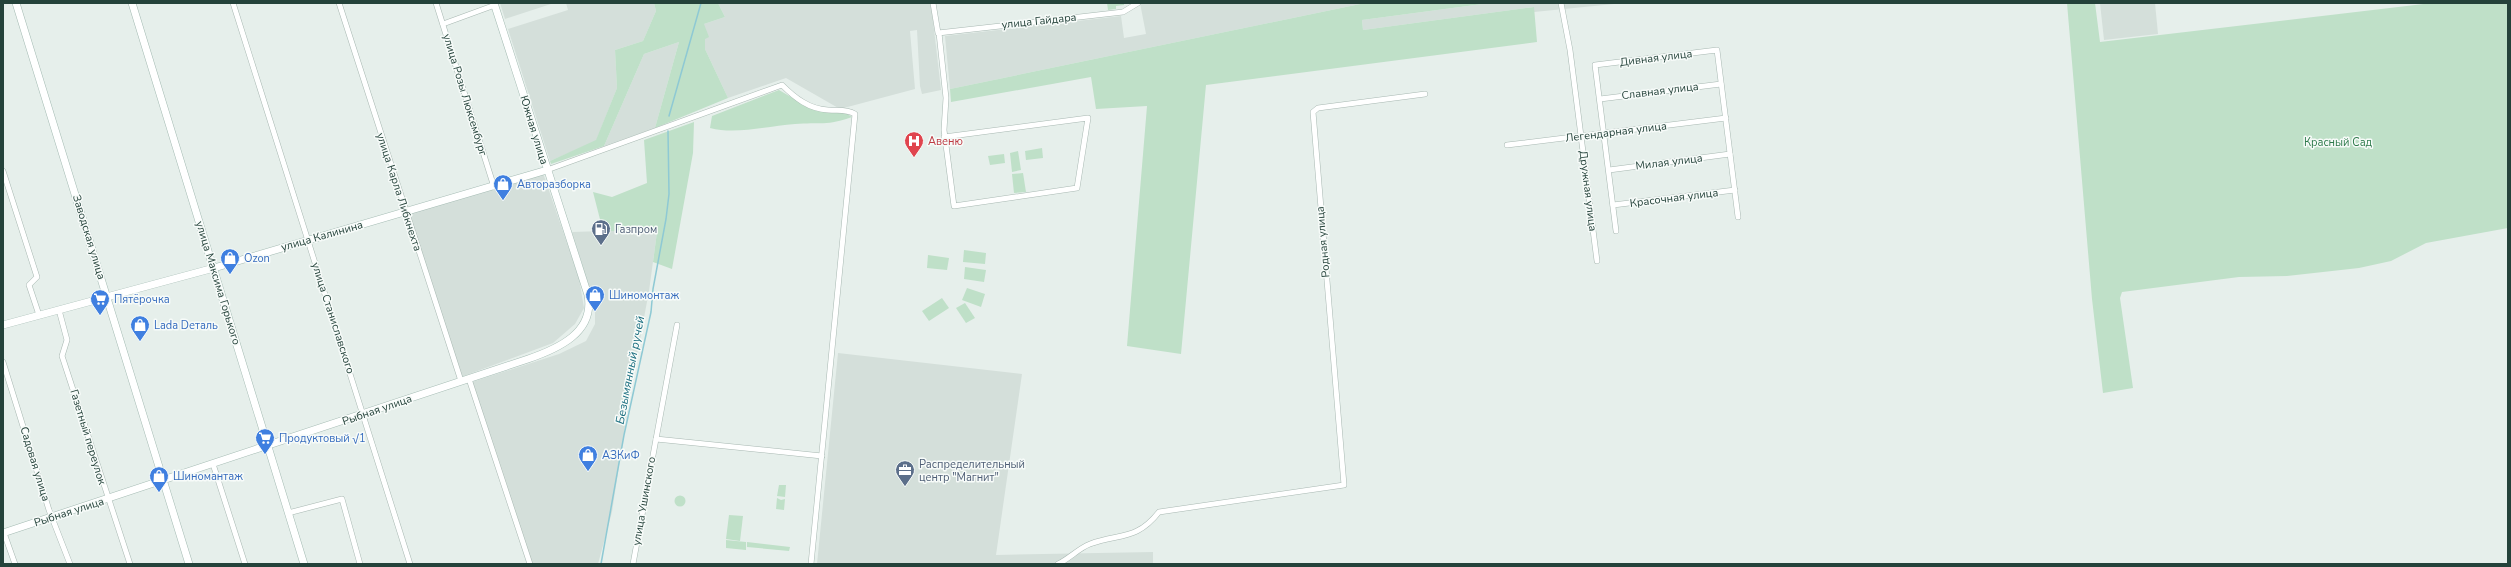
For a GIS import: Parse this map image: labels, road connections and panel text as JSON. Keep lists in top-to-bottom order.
{
  "streets": {
    "street": [
      "улица Гайдара",
      "Дивная улица",
      "Славная улица",
      "улица Розы Люксембург",
      "Южная улица",
      "Легендарная улица",
      "Милая улица",
      "Дружная улица",
      "улица Карла Либкнехта",
      "Красочная улица",
      "улица Калинина",
      "Заводская улица",
      "Родная улица",
      "улица Максима Горького",
      "улица Станиславского",
      "Рыбная улица",
      "Газетный переулок",
      "Садовая улица",
      "улица Ушинского"
    ]
  },
  "crossings": [
    ["Дивная улица", "Славная улица"],
    ["Дивная улица", "Легендарная улица"],
    ["улица Розы Люксембург", "улица Калинина"],
    ["Южная улица", "улица Калинина"],
    ["Южная улица", "Рыбная улица"],
    ["Легендарная улица", "Дружная улица"],
    ["улица Карла Либкнехта", "улица Калинина"],
    ["улица Карла Либкнехта", "Рыбная улица"],
    ["улица Калинина", "Заводская улица"],
    ["улица Калинина", "улица Максима Горького"],
    ["улица Калинина", "улица Станиславского"],
    ["улица Калинина", "Газетный переулок"],
    ["Заводская улица", "Рыбная улица"],
    ["улица Максима Горького", "Рыбная улица"],
    ["улица Станиславского", "Рыбная улица"],
    ["Рыбная улица", "Газетный переулок"],
    ["Рыбная улица", "Садовая улица"]
  ],
  "water": ["Безымянный ручей"],
  "parks": ["Красный Сад"],
  "places": {
    "hospital": ["Авеню"],
    "shop": [
      "Авторазборка",
      "Ozon",
      "Шиномонтаж",
      "Lada Dеталь",
      "АЗКиФ",
      "Шиномантаж"
    ],
    "fuel station": ["Газпром"],
    "supermarket": ["Пятёрочка", "Продуктовый √1"],
    "office": ["Распределительный центр \"Магнит\""]
  }
}
